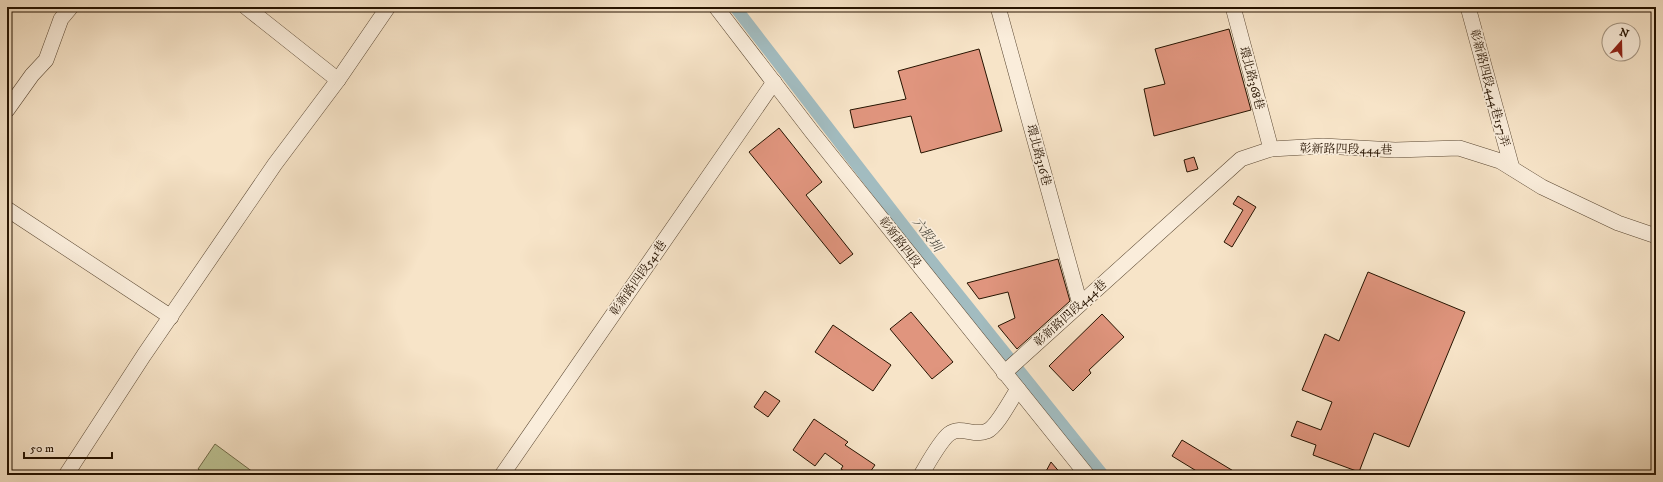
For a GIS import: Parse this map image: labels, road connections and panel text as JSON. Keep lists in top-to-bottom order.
{
  "streets": {
    "street": [
      "環北路368巷",
      "彰新路四段444巷157弄",
      "彰新路四段444巷",
      "環北路316巷",
      "彰新路四段",
      "彰新路四段541巷"
    ]
  },
  "crossings": [
    ["環北路368巷", "彰新路四段444巷"],
    ["彰新路四段444巷157弄", "彰新路四段444巷"],
    ["彰新路四段444巷", "環北路316巷"],
    ["彰新路四段444巷", "彰新路四段"],
    ["彰新路四段", "彰新路四段541巷"]
  ],
  "water": ["六股圳"],
  "scale_bar": "50 m",
  "north": "top"
}
